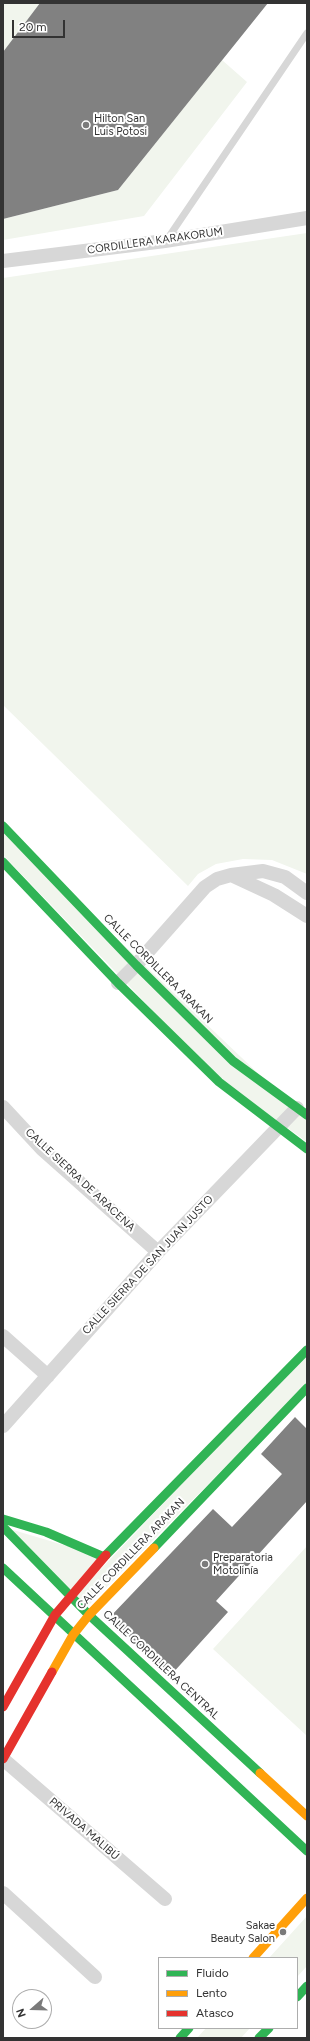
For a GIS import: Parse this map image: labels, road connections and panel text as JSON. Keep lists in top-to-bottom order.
{
  "streets": {
    "street": [
      "CORDILLERA KARAKORUM",
      "CALLE CORDILLERA ARAKAN",
      "CALLE SIERRA DE ARACENA",
      "CALLE SIERRA DE SAN JUAN JUSTO",
      "CALLE CORDILLERA CENTRAL",
      "PRIVADA MALIBÚ"
    ]
  },
  "crossings": [
    ["CALLE CORDILLERA ARAKAN", "CALLE SIERRA DE SAN JUAN JUSTO"],
    ["CALLE CORDILLERA ARAKAN", "CALLE CORDILLERA CENTRAL"],
    ["CALLE CORDILLERA ARAKAN", "PRIVADA MALIBÚ"],
    ["CALLE SIERRA DE ARACENA", "CALLE SIERRA DE SAN JUAN JUSTO"]
  ],
  "places": ["Hilton San Luis Potosi", "Preparatoria Motolinía", "Sakae Beauty Salon"],
  "legend": ["Fluido", "Lento", "Atasco"],
  "scale_bar": "20 m",
  "north": "left"
}
